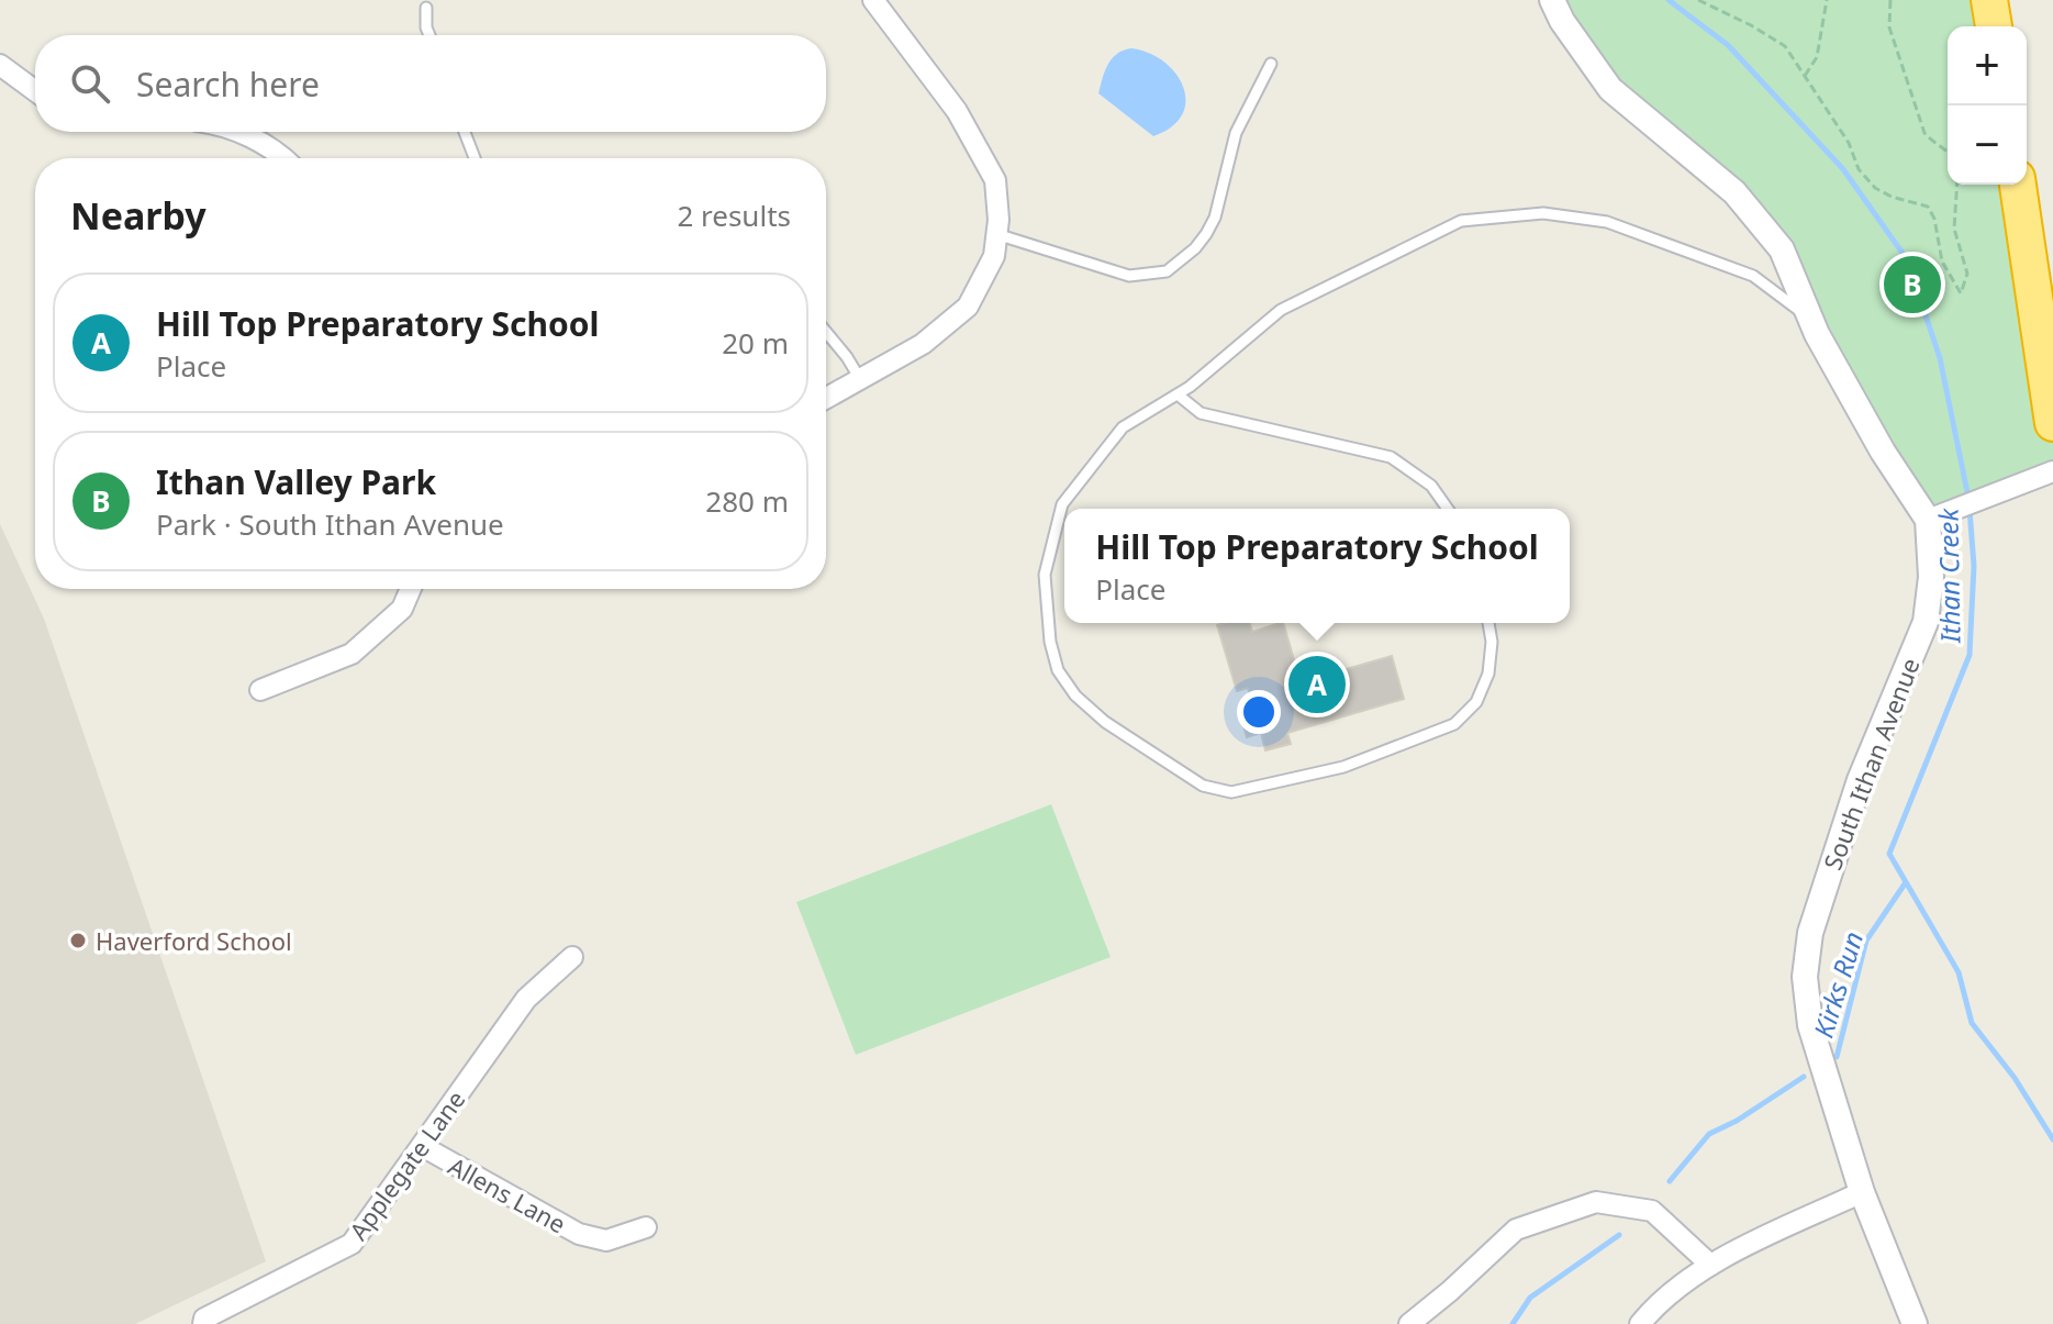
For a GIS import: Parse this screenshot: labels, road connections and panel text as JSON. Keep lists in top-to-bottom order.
{
  "streets": {
    "street": ["South Ithan Avenue", "Applegate Lane", "Allens Lane"]
  },
  "crossings": [
    ["Applegate Lane", "Allens Lane"]
  ],
  "water": ["Ithan Creek", "Kirks Run"],
  "places": ["Haverford School"],
  "page": {
    "map_buttons": ["+", "−"],
    "search": "Search here",
    "heading": ["Nearby", "2 results"],
    "pins": ["B", "A"],
    "list": [
      {
        "mark": "A",
        "name": "Hill Top Preparatory School",
        "note": "Place",
        "value": "20 m"
      },
      {
        "mark": "B",
        "name": "Ithan Valley Park",
        "note": "Park · South Ithan Avenue",
        "value": "280 m"
      }
    ],
    "popup": ["Hill Top Preparatory School", "Place"]
  }
}
